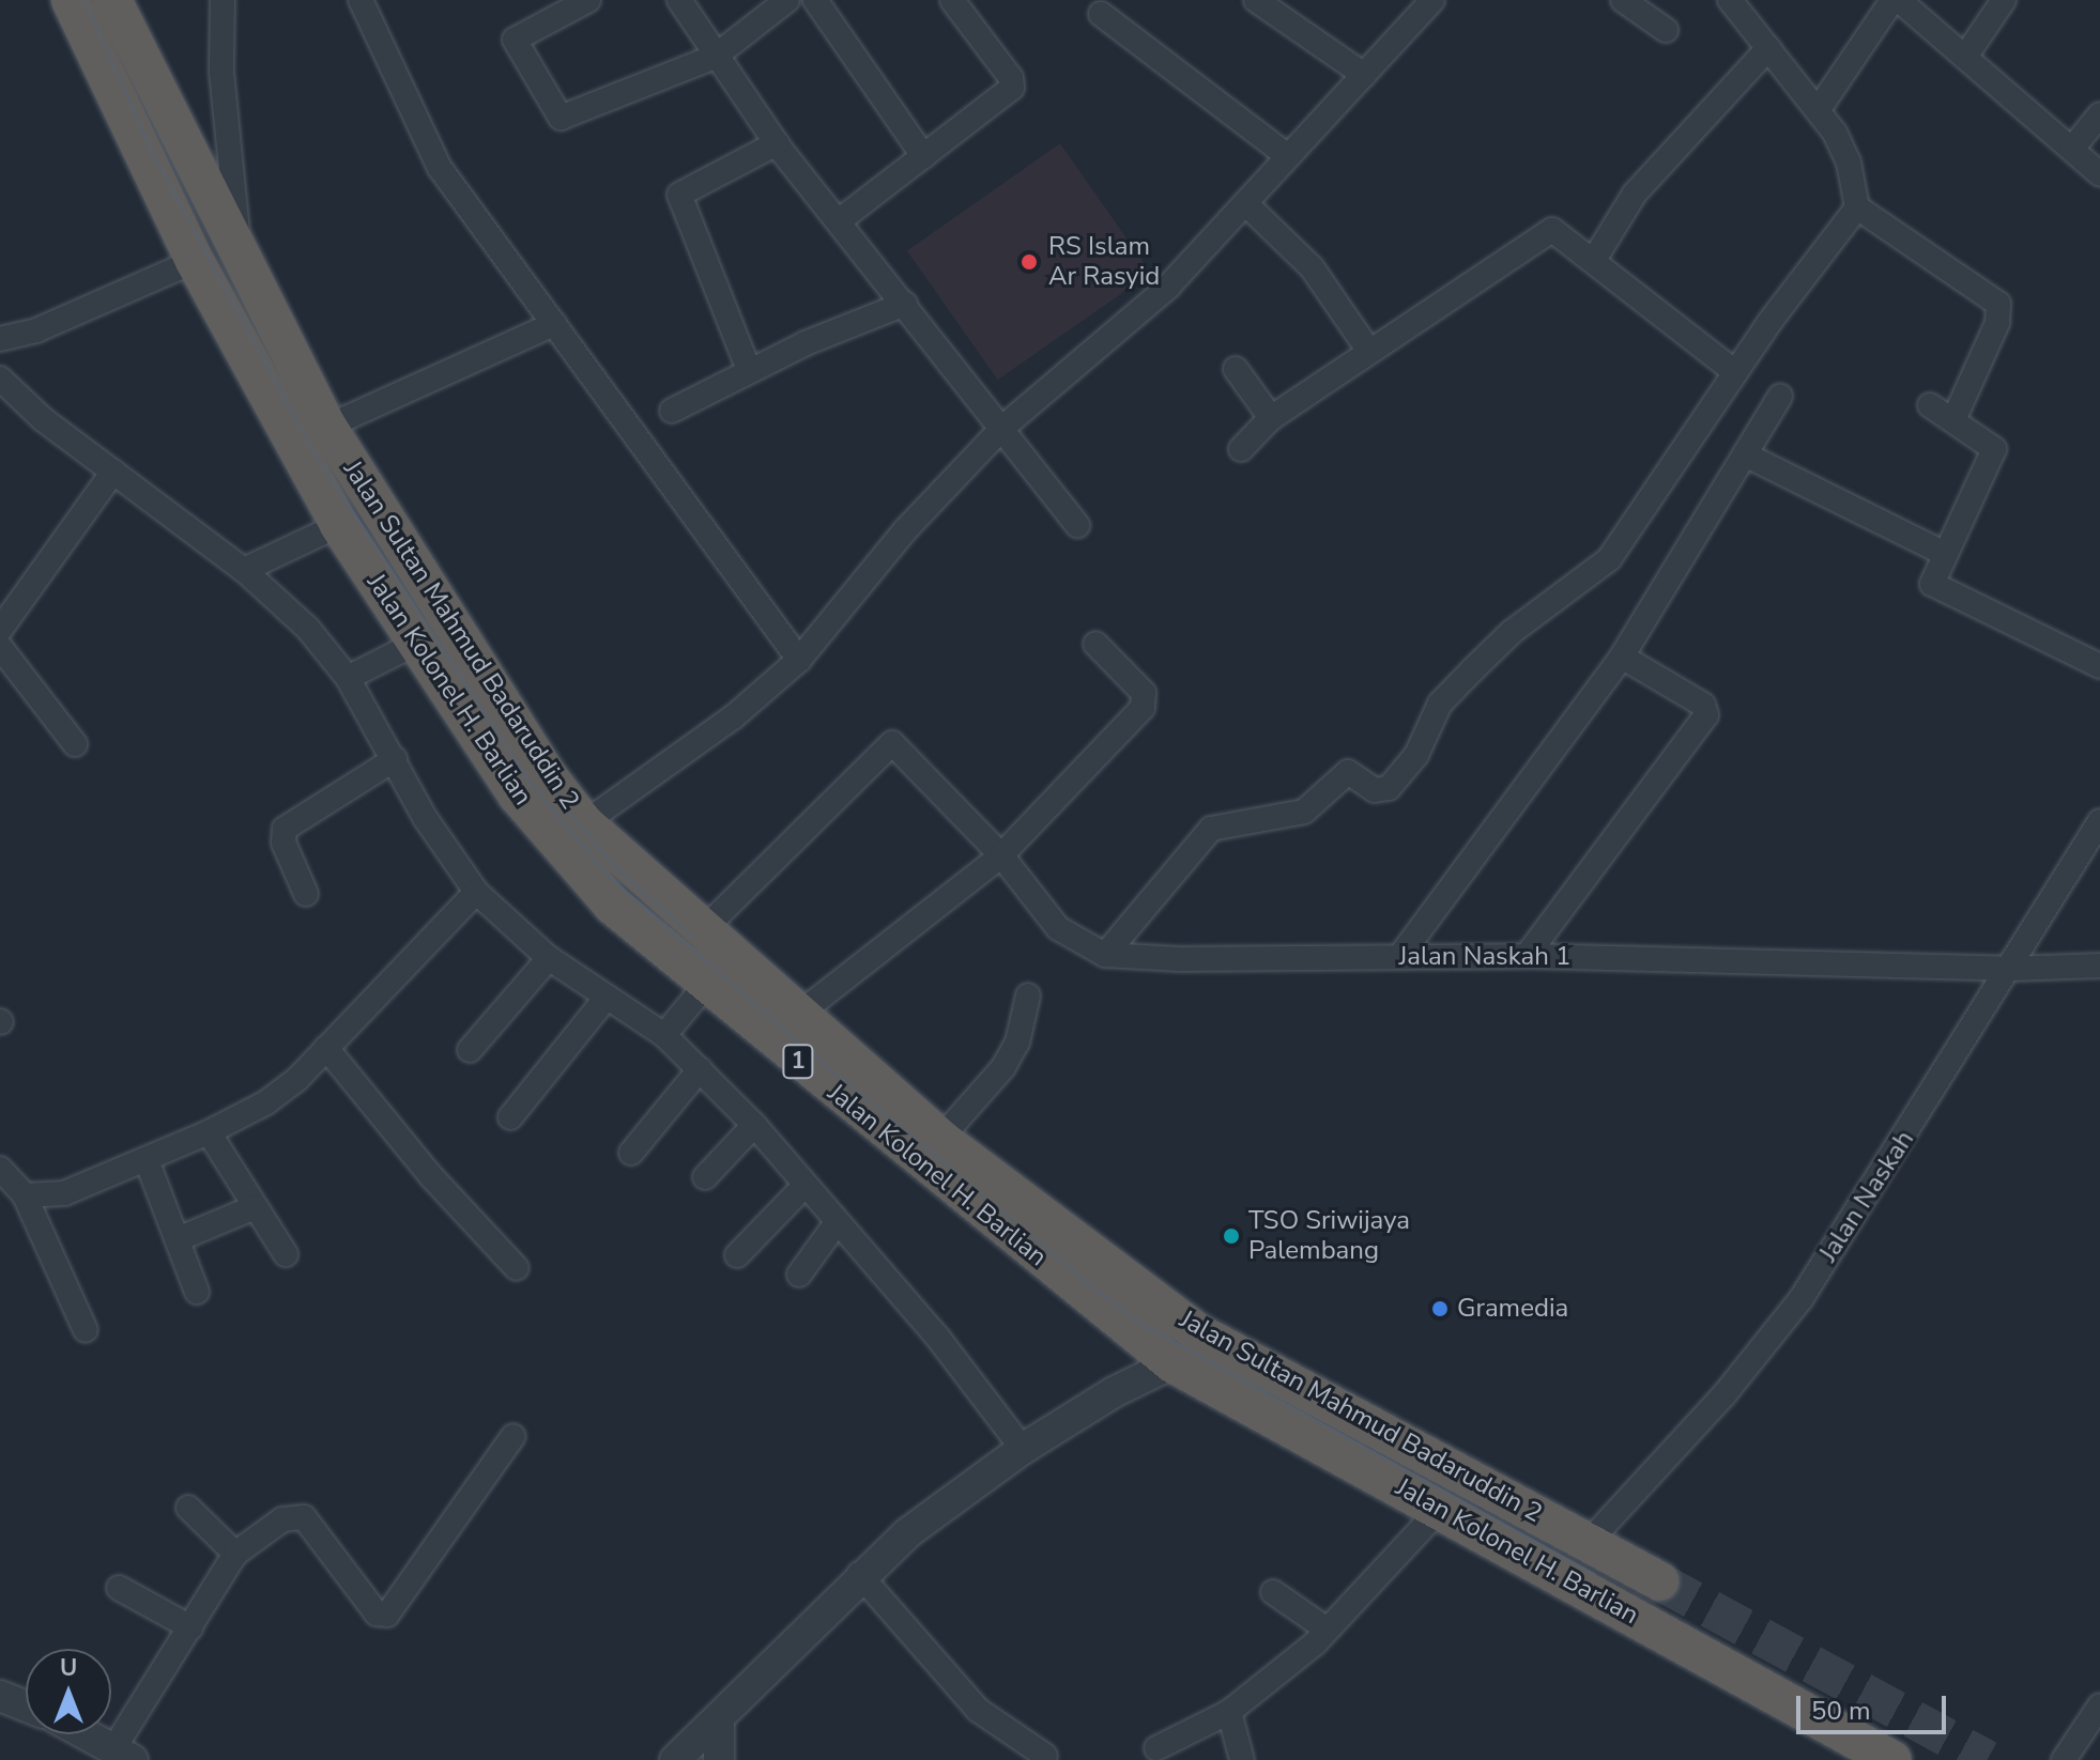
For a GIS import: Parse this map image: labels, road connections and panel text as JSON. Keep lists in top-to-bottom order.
{
  "streets": {
    "highway": ["Jalan Sultan Mahmud Badaruddin 2", "Jalan Kolonel H. Barlian", "1"],
    "street": ["Jalan Naskah 1", "Jalan Naskah"]
  },
  "crossings": [
    ["Jalan Sultan Mahmud Badaruddin 2", "Jalan Naskah 1"],
    ["Jalan Sultan Mahmud Badaruddin 2", "Jalan Naskah"],
    ["Jalan Naskah 1", "Jalan Naskah"]
  ],
  "places": ["RS Islam Ar Rasyid", "TSO Sriwijaya Palembang", "Gramedia"],
  "scale_bar": "50 m",
  "north": "top"
}
